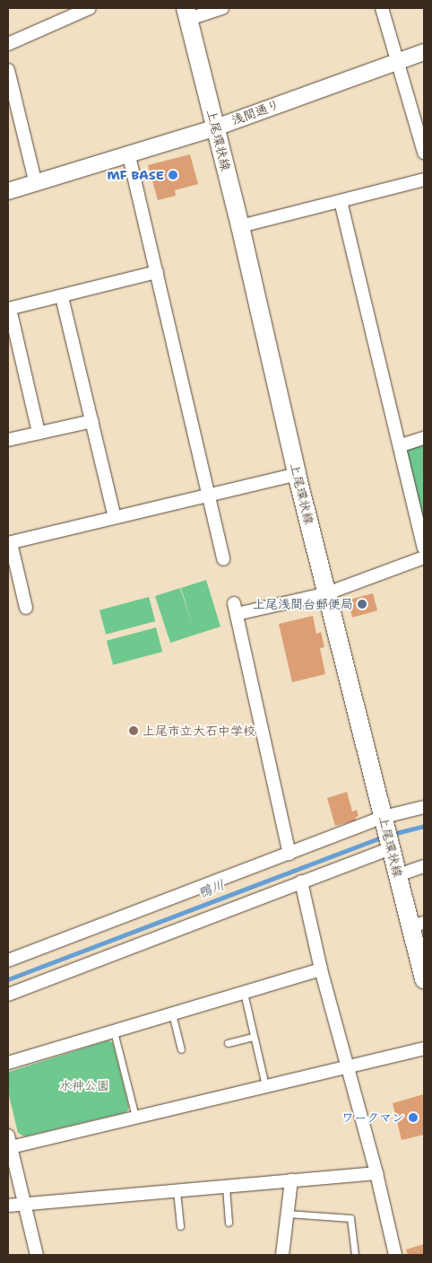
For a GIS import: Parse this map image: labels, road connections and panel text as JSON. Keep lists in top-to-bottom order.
{
  "streets": {
    "main road": ["上尾環状線"],
    "street": ["浅間通り"]
  },
  "crossings": [
    ["浅間通り", "上尾環状線"]
  ],
  "water": ["鴨川"],
  "parks": ["水神公園"],
  "places": [
    "MF BASE",
    "上尾浅間台郵便局",
    "上尾市立大石中学校",
    "ワークマン"
  ]
}
